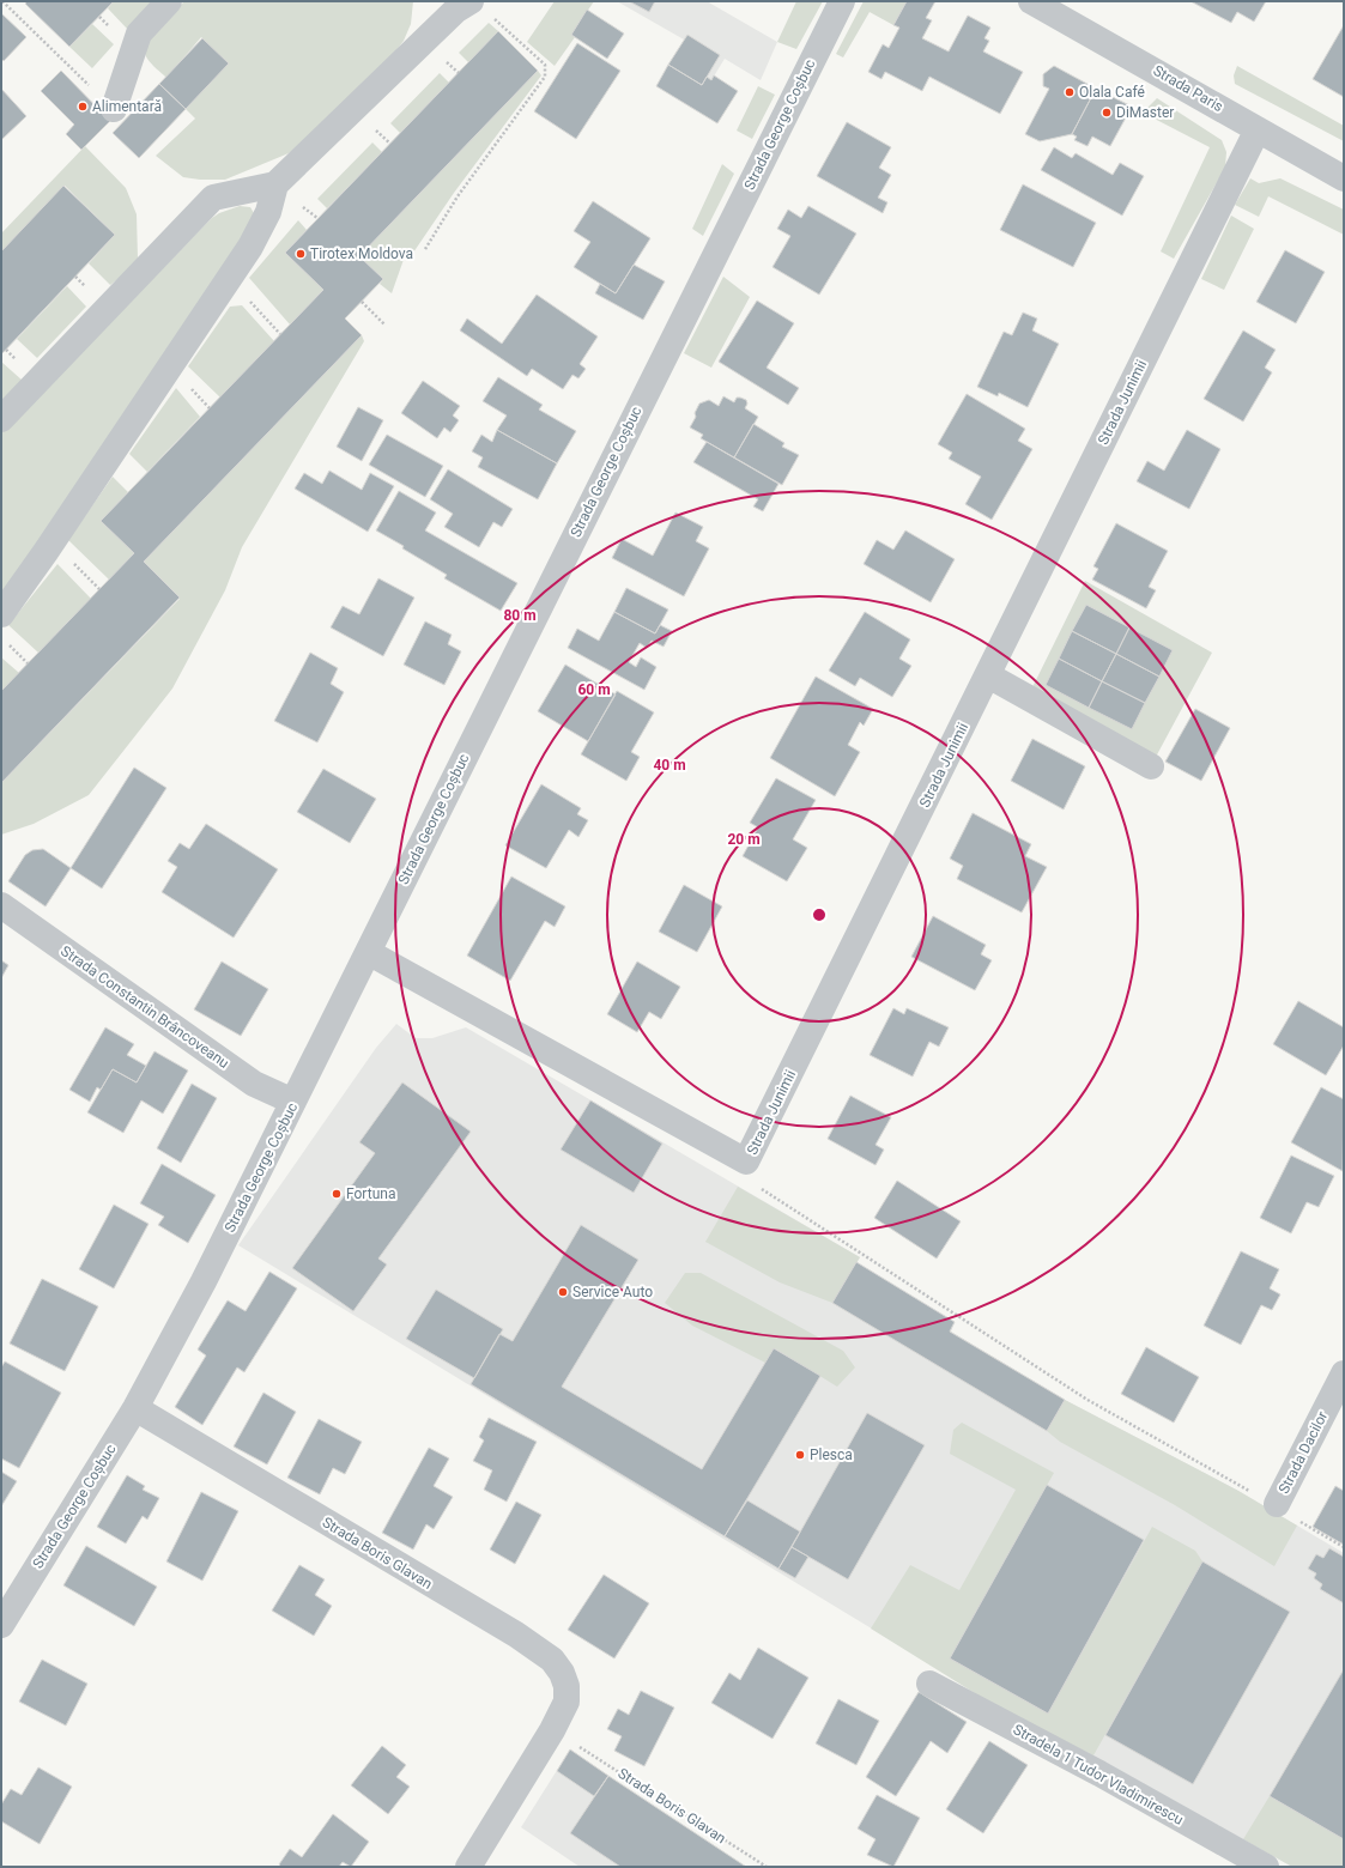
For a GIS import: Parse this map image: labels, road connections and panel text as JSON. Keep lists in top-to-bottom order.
{
  "streets": {
    "street": [
      "Strada Paris",
      "Strada George Coșbuc",
      "Strada Junimii",
      "Strada Constantin Brâncoveanu",
      "Strada Dacilor",
      "Strada Boris Glavan",
      "Stradela 1 Tudor Vladimirescu"
    ]
  },
  "crossings": [
    ["Strada Paris", "Strada Junimii"],
    ["Strada George Coșbuc", "Strada Junimii"],
    ["Strada George Coșbuc", "Strada Constantin Brâncoveanu"],
    ["Strada George Coșbuc", "Strada Boris Glavan"]
  ],
  "places": [
    "Olala Café",
    "Alimentară",
    "DiMaster",
    "Tirotex Moldova",
    "Fortuna",
    "Service Auto",
    "Plesca"
  ],
  "rings": [
    "80 m",
    "60 m",
    "40 m",
    "20 m"
  ]
}
